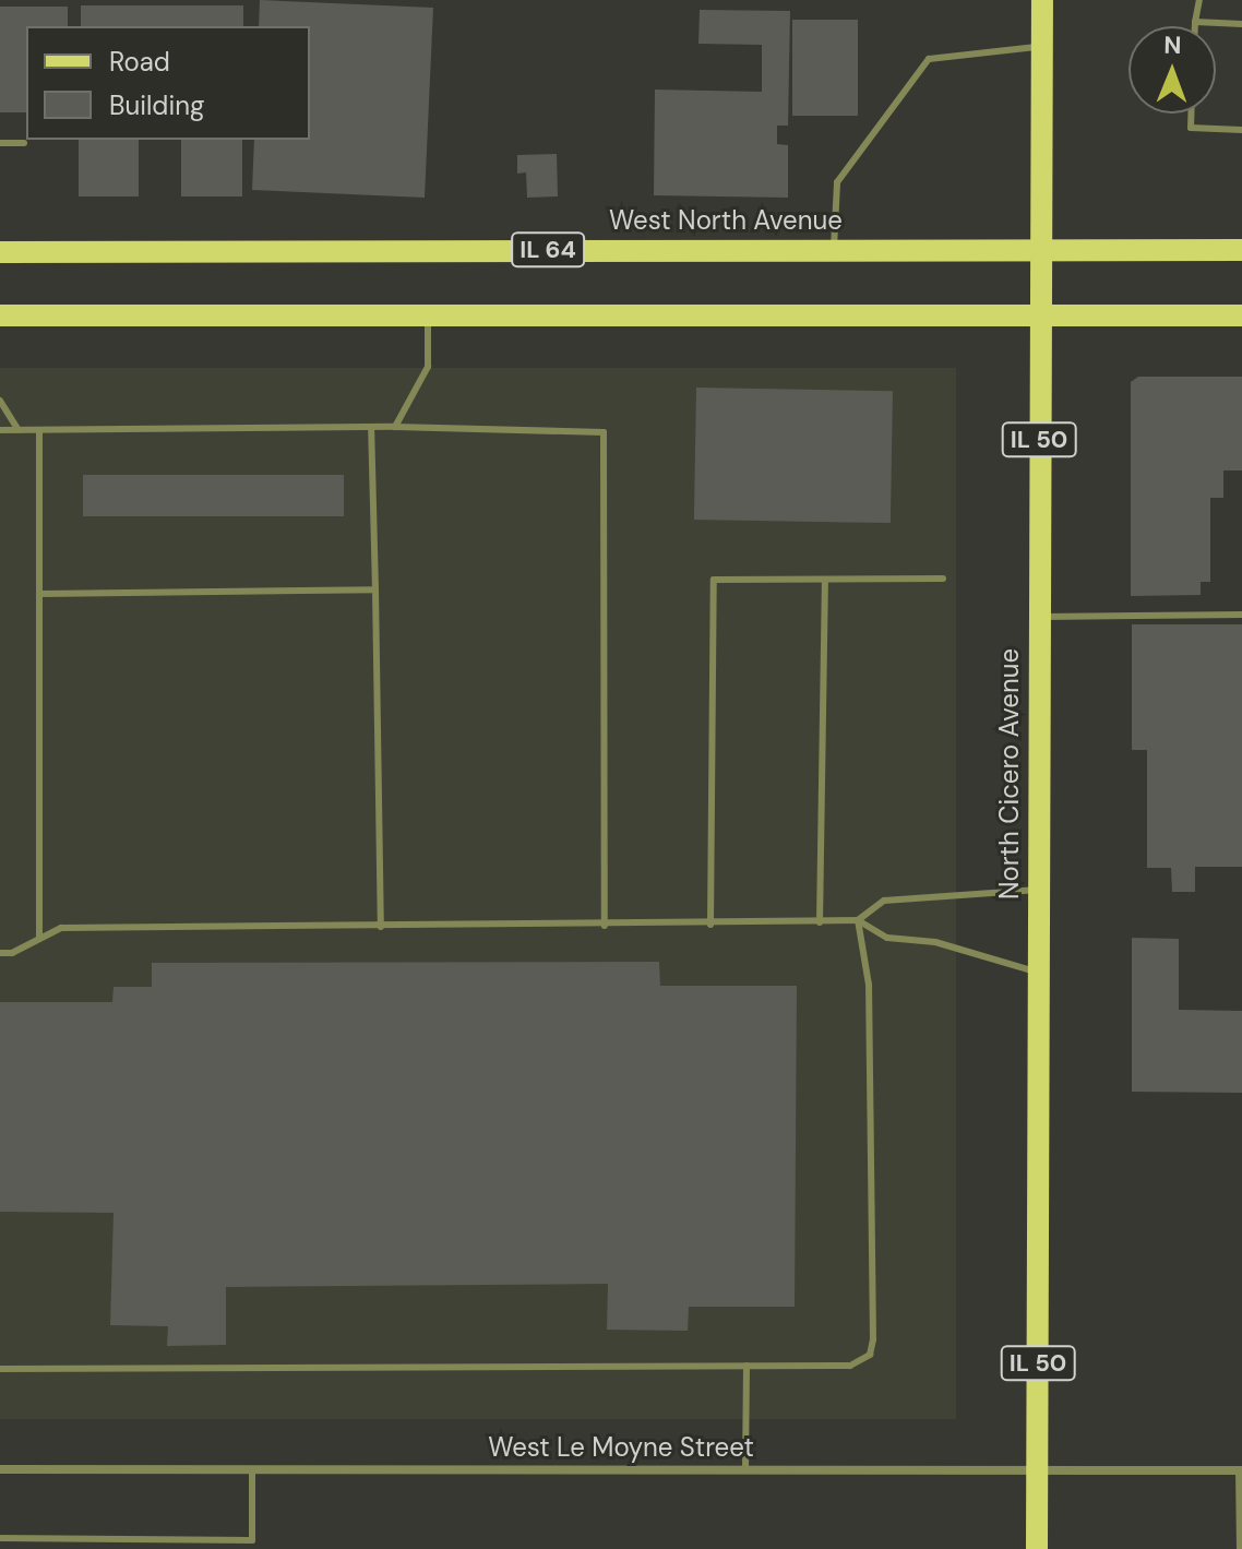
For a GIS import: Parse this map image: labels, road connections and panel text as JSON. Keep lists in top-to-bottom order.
{
  "streets": {
    "main road": [
      "West North Avenue",
      "IL 64",
      "IL 50",
      "North Cicero Avenue"
    ],
    "street": ["West Le Moyne Street"]
  },
  "crossings": [
    ["West North Avenue", "North Cicero Avenue"],
    ["North Cicero Avenue", "West Le Moyne Street"]
  ],
  "legend": ["Road", "Building"],
  "north": "top"
}
